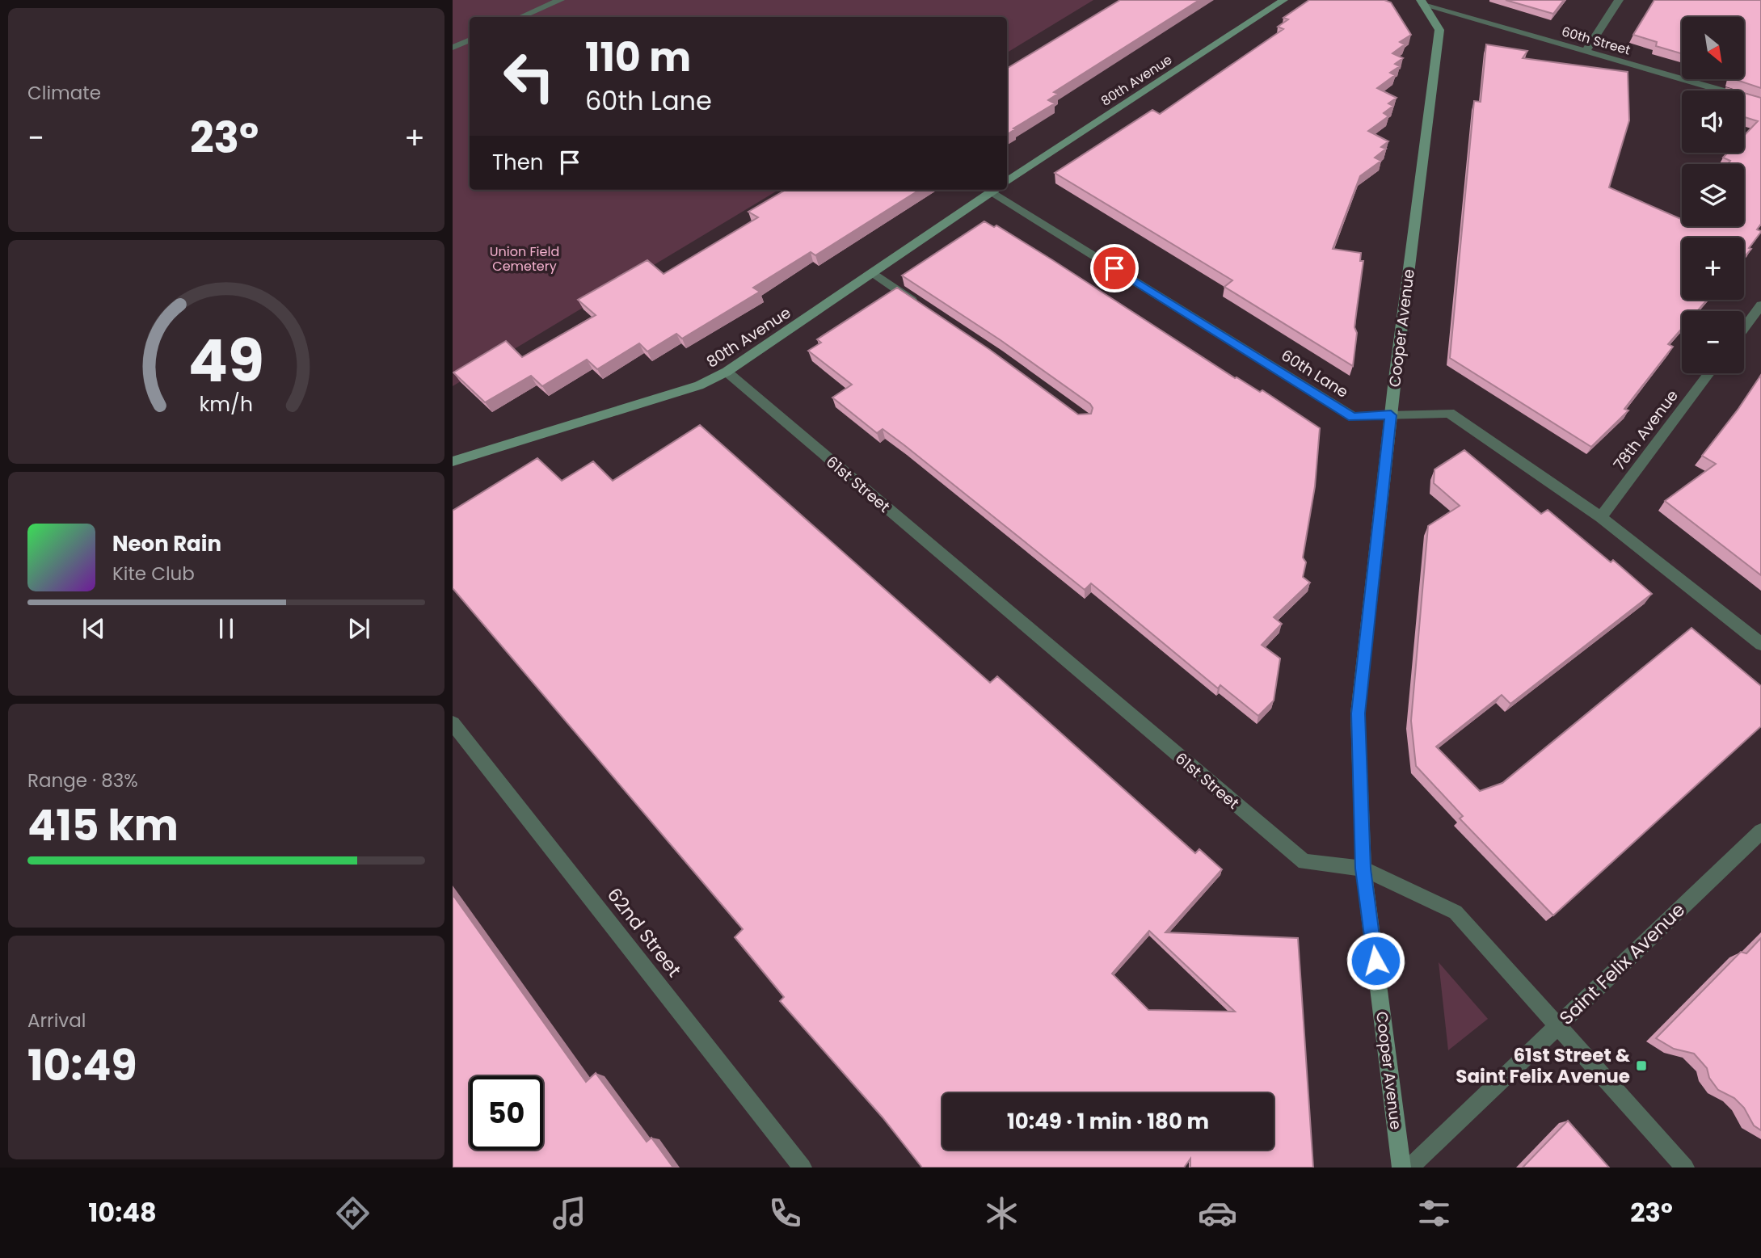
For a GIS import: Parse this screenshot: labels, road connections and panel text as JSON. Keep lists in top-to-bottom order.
{
  "streets": {
    "main road": ["80th Avenue", "Cooper Avenue"],
    "street": [
      "60th Street",
      "60th Lane",
      "78th Avenue",
      "61st Street",
      "62nd Street",
      "Saint Felix Avenue"
    ]
  },
  "crossings": [
    ["60th Street", "Cooper Avenue"],
    ["80th Avenue", "61st Street"],
    ["Cooper Avenue", "60th Lane"],
    ["Cooper Avenue", "61st Street"],
    ["60th Lane", "78th Avenue"],
    ["61st Street", "Saint Felix Avenue"]
  ],
  "parks": ["Union Field Cemetery"],
  "places": {
    "transit": ["61st Street & Saint Felix Avenue"]
  },
  "north": "bottom right",
  "page": {
    "tile": [
      "Climate",
      ["Range · 83%", "415 km"],
      ["Arrival", "10:49"]
    ],
    "map_buttons": ["+", "−"],
    "turn": ["110 m", "60th Lane"],
    "heat": ["−", "23°", "+"],
    "then": "Then",
    "song": ["Neon Rain", "Kite Club"],
    "limit": "50",
    "trip": "10:49 · 1 min · 180 m",
    "tabs": ["10:48", "23°"],
    "gauge": ["49", "km/h"]
  }
}
